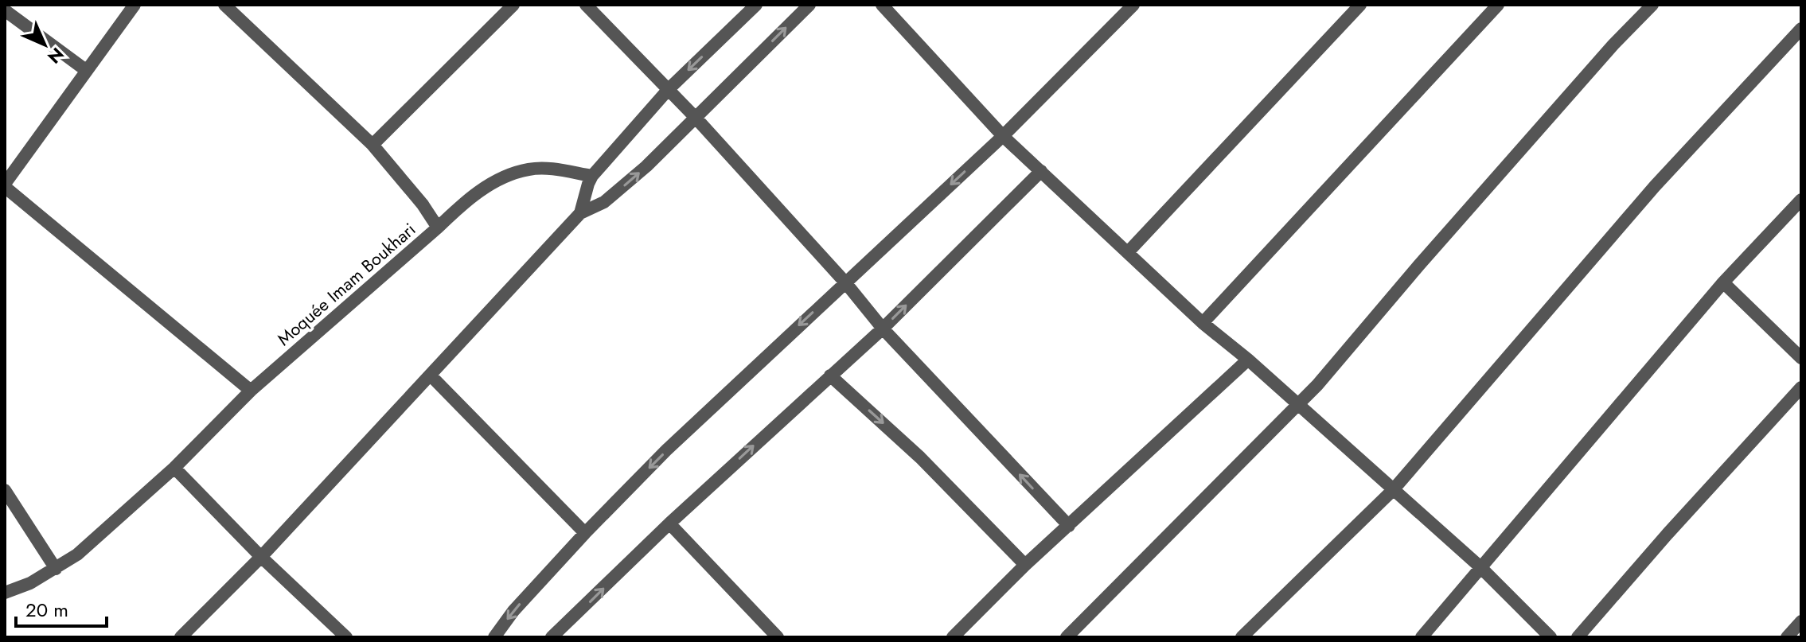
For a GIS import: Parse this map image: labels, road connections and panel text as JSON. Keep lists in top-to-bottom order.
{
  "streets": {
    "street": ["Moquée Imam Boukhari"]
  },
  "scale_bar": "20 m",
  "north": "bottom right"
}
